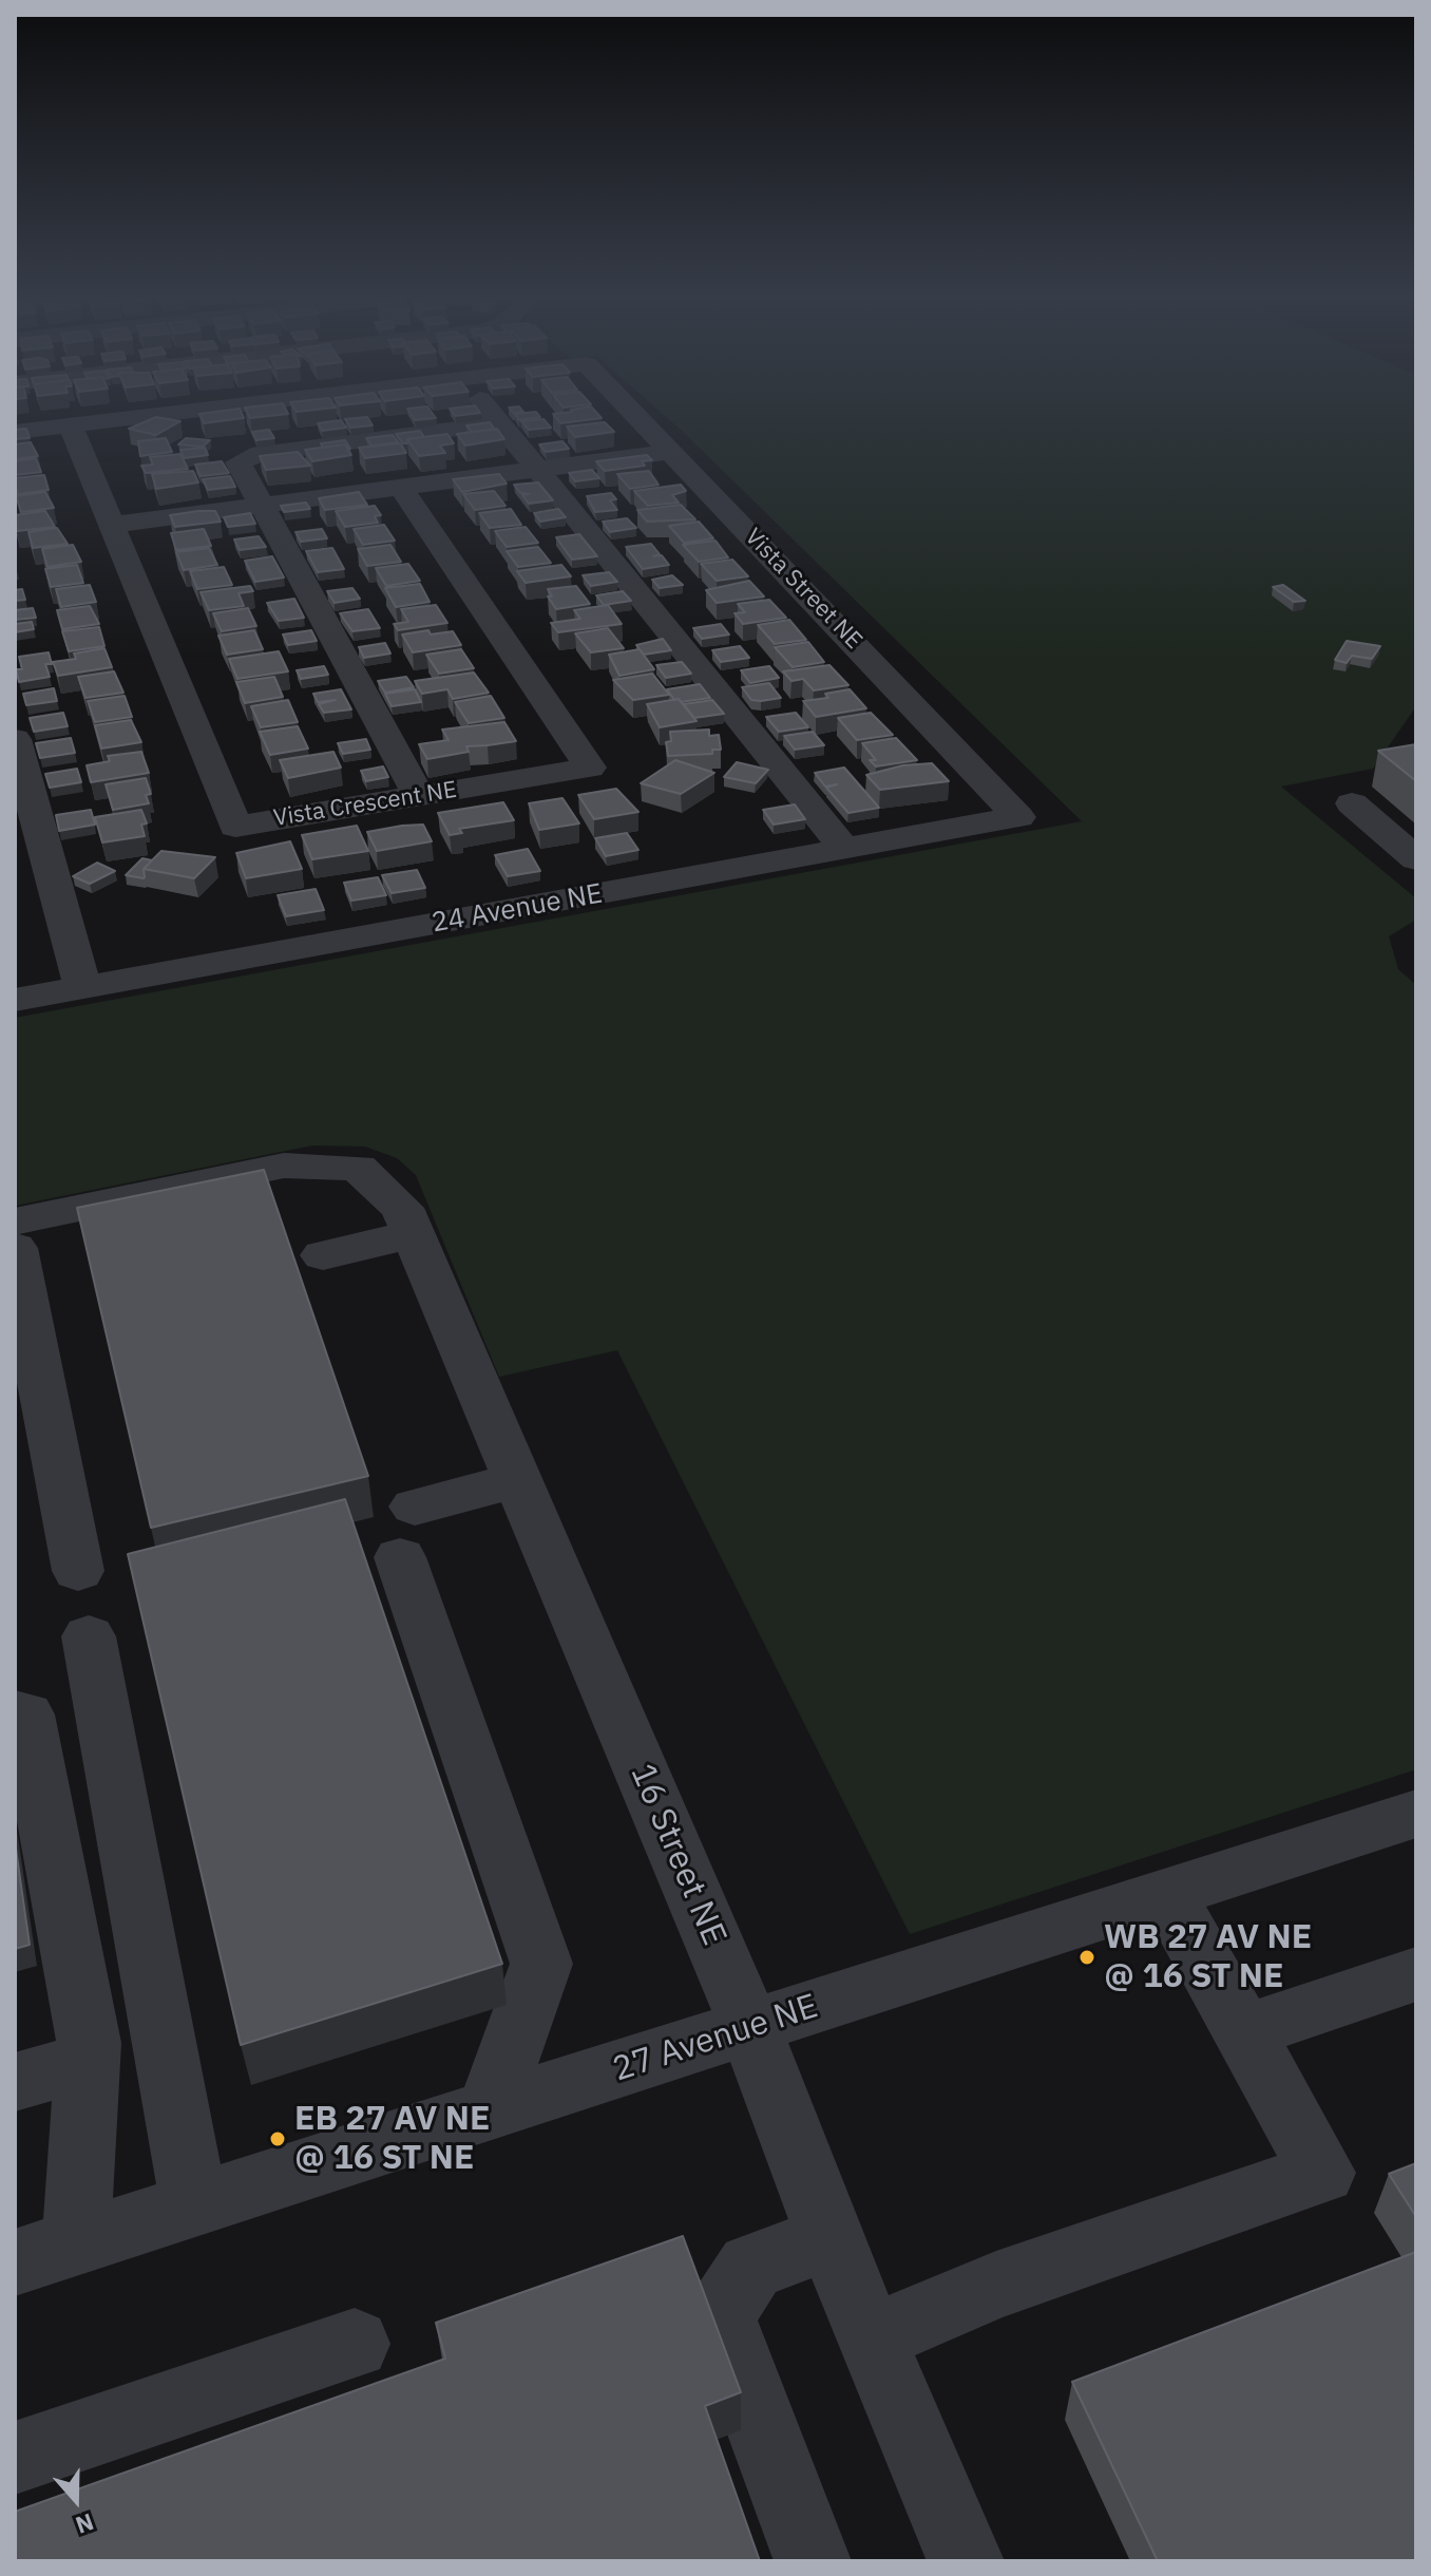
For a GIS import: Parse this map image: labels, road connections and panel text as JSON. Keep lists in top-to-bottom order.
{
  "streets": {
    "street": [
      "Vista Street NE",
      "Vista Crescent NE",
      "24 Avenue NE",
      "16 Street NE",
      "27 Avenue NE"
    ]
  },
  "crossings": [
    ["Vista Street NE", "24 Avenue NE"],
    ["16 Street NE", "27 Avenue NE"]
  ],
  "places": ["WB 27 AV NE @ 16 ST NE", "EB 27 AV NE @ 16 ST NE"],
  "north": "bottom"
}
